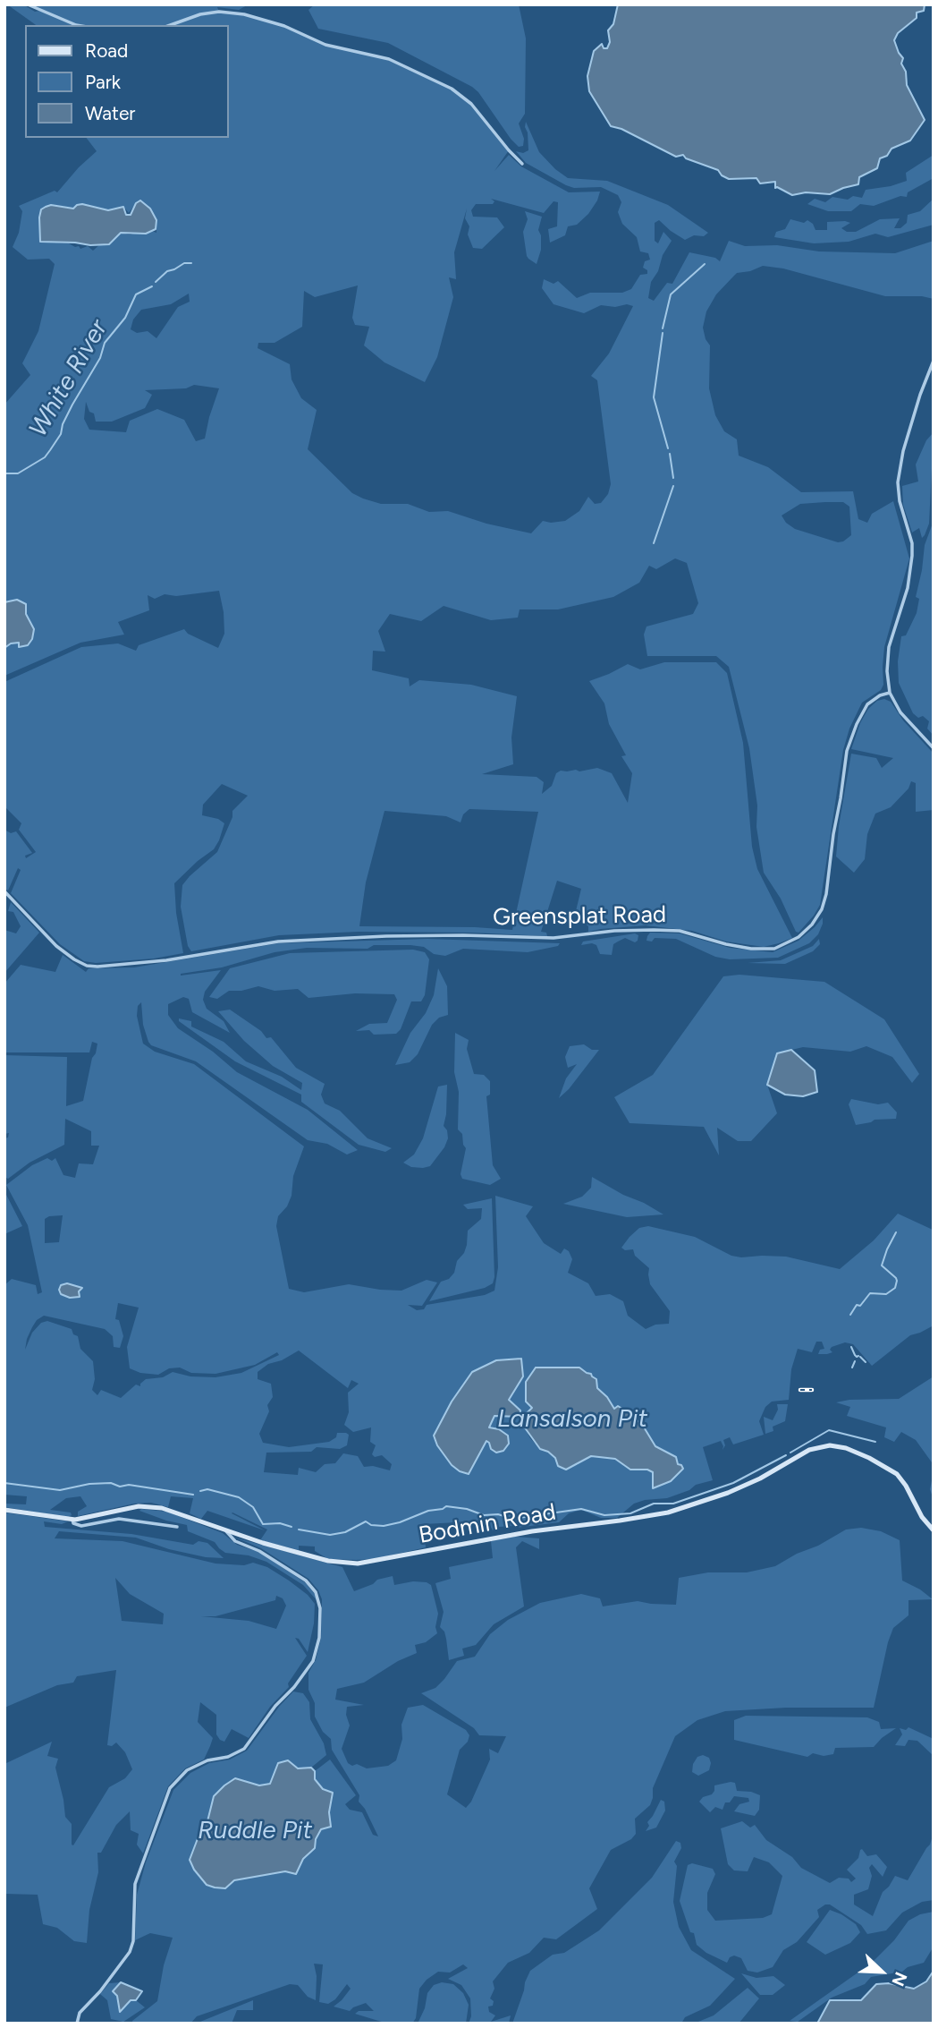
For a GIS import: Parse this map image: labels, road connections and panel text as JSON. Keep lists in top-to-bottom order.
{
  "streets": {
    "main road": ["Bodmin Road"],
    "street": ["Greensplat Road"]
  },
  "water": ["White River", "Lansalson Pit", "Ruddle Pit"],
  "legend": ["Road", "Park", "Water"],
  "north": "bottom right"
}
